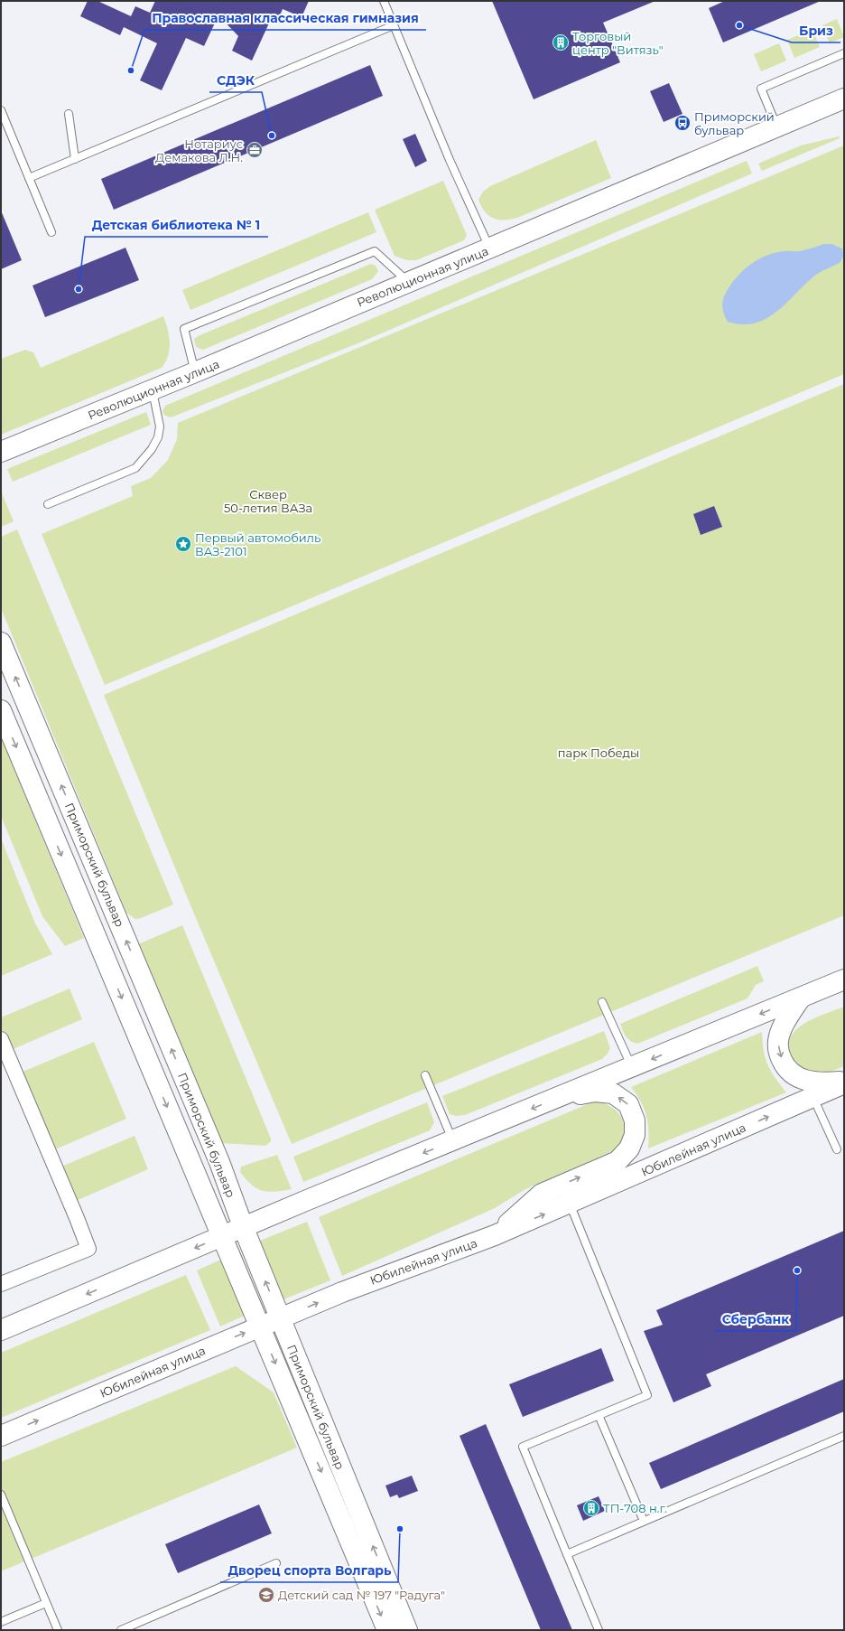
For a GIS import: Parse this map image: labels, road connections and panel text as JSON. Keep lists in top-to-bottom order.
{
  "streets": {
    "main road": ["Революционная улица", "Приморский бульвар", "Юбилейная улица"]
  },
  "crossings": [
    ["Приморский бульвар", "Юбилейная улица"]
  ],
  "parks": ["Сквер 50-летия ВАЗа", "парк Победы"],
  "places": {
    "other": [
      "Бриз",
      "Православная классическая гимназия",
      "СДЭК",
      "Детская библиотека № 1",
      "Сбербанк",
      "Дворец спорта Волгарь"
    ],
    "building": ["Торговый центр \"Витязь\"", "ТП-708 н.г."],
    "bus stop": ["Приморский бульвар"],
    "office": ["Нотариус Демакова Л.Н."],
    "place": ["Первый автомобиль ВАЗ-2101"],
    "school or university": ["Детский сад № 197 \"Радуга\""]
  }
}
